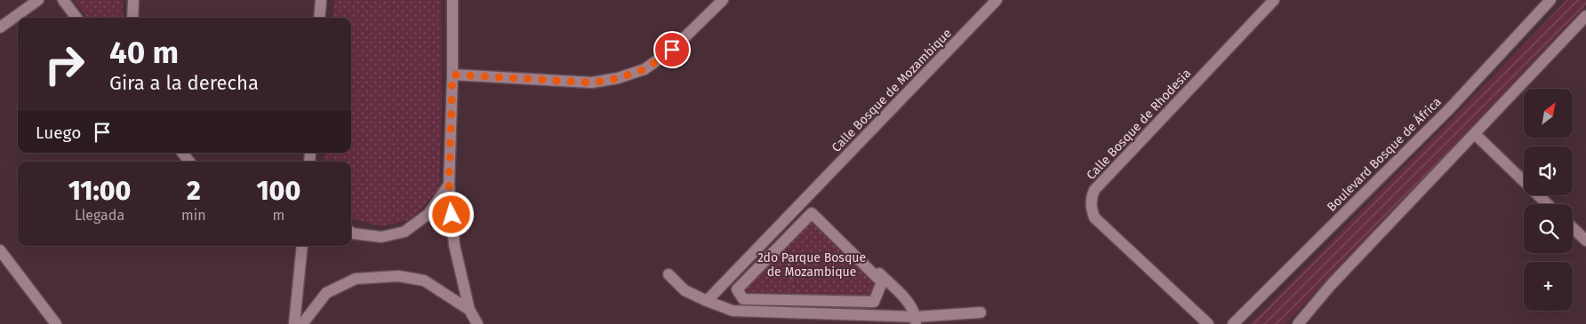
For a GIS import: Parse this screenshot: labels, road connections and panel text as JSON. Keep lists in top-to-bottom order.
{
  "streets": {
    "street": ["Calle Bosque de Mozambique", "Calle Bosque de Rhodesia", "Boulevard Bosque de África"]
  },
  "parks": ["2do Parque Bosque de Mozambique"],
  "north": "top right",
  "page": {
    "turn": ["40 m", "Gira a la derecha"],
    "map_buttons": "+",
    "then": "Luego",
    "eta": [
      "11:00",
      "Llegada",
      "2",
      "min",
      "100",
      "m"
    ]
  }
}
